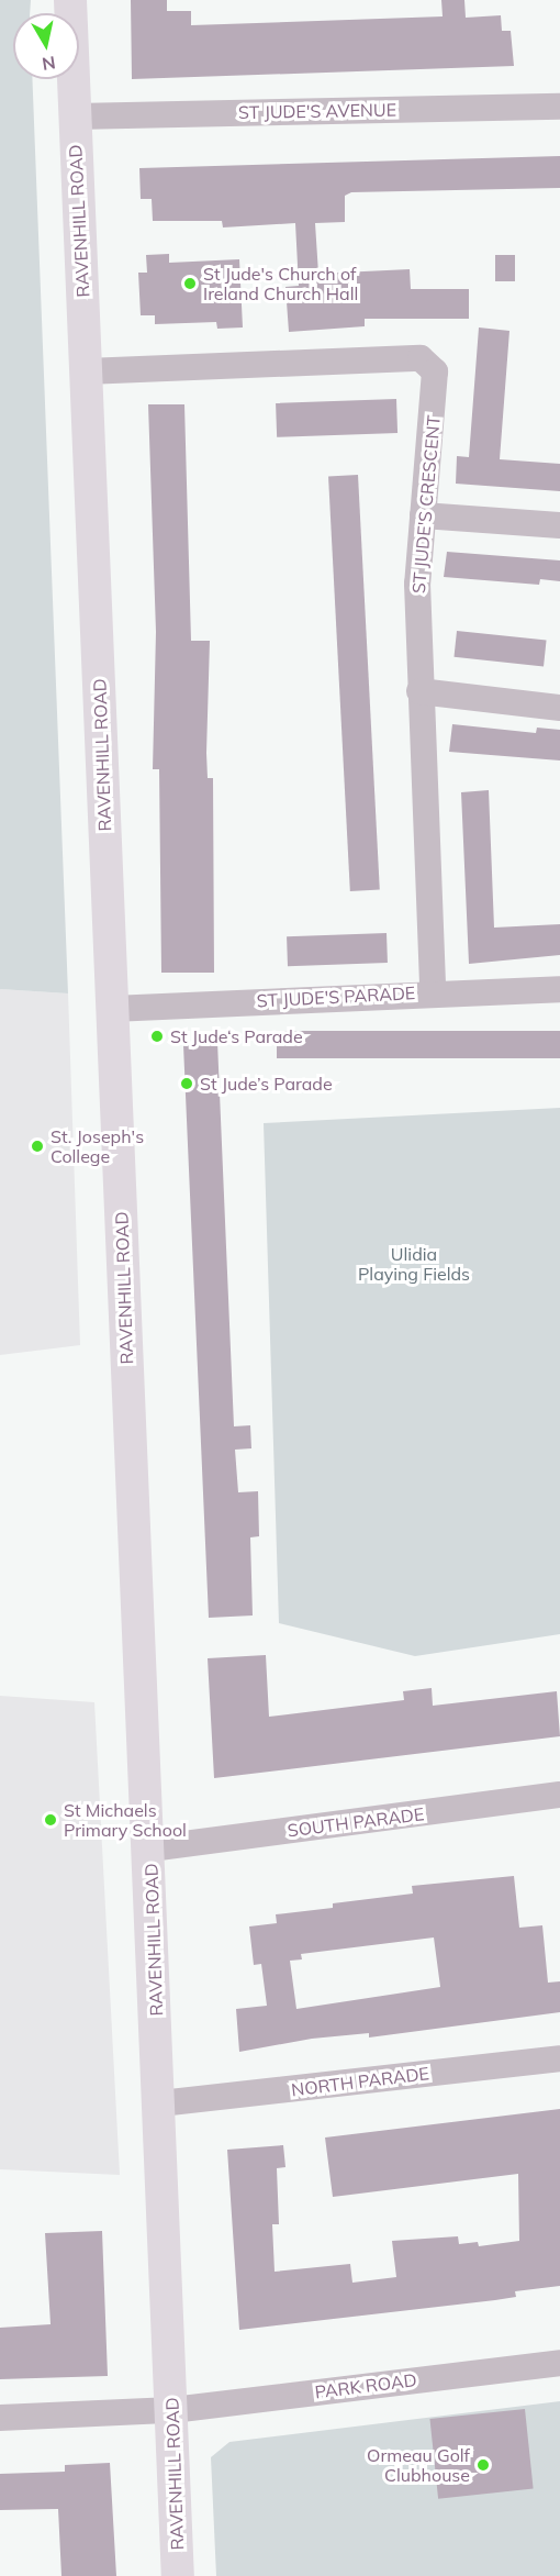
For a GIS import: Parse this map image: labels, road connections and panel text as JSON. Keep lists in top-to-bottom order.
{
  "streets": {
    "main road": ["RAVENHILL ROAD"],
    "street": [
      "ST JUDE'S AVENUE",
      "ST JUDE'S CRESCENT",
      "ST JUDE'S PARADE",
      "SOUTH PARADE",
      "NORTH PARADE",
      "PARK ROAD"
    ]
  },
  "crossings": [
    ["ST JUDE'S AVENUE", "RAVENHILL ROAD"],
    ["RAVENHILL ROAD", "ST JUDE'S CRESCENT"],
    ["RAVENHILL ROAD", "ST JUDE'S PARADE"],
    ["RAVENHILL ROAD", "SOUTH PARADE"],
    ["RAVENHILL ROAD", "NORTH PARADE"],
    ["RAVENHILL ROAD", "PARK ROAD"],
    ["ST JUDE'S CRESCENT", "ST JUDE'S PARADE"]
  ],
  "parks": ["Ulidia Playing Fields"],
  "places": [
    "St Jude's Church of Ireland Church Hall",
    "St Jude‘s Parade",
    "St Jude’s Parade",
    "St. Joseph's College",
    "St Michaels Primary School",
    "Ormeau Golf Clubhouse"
  ],
  "north": "bottom"
}
